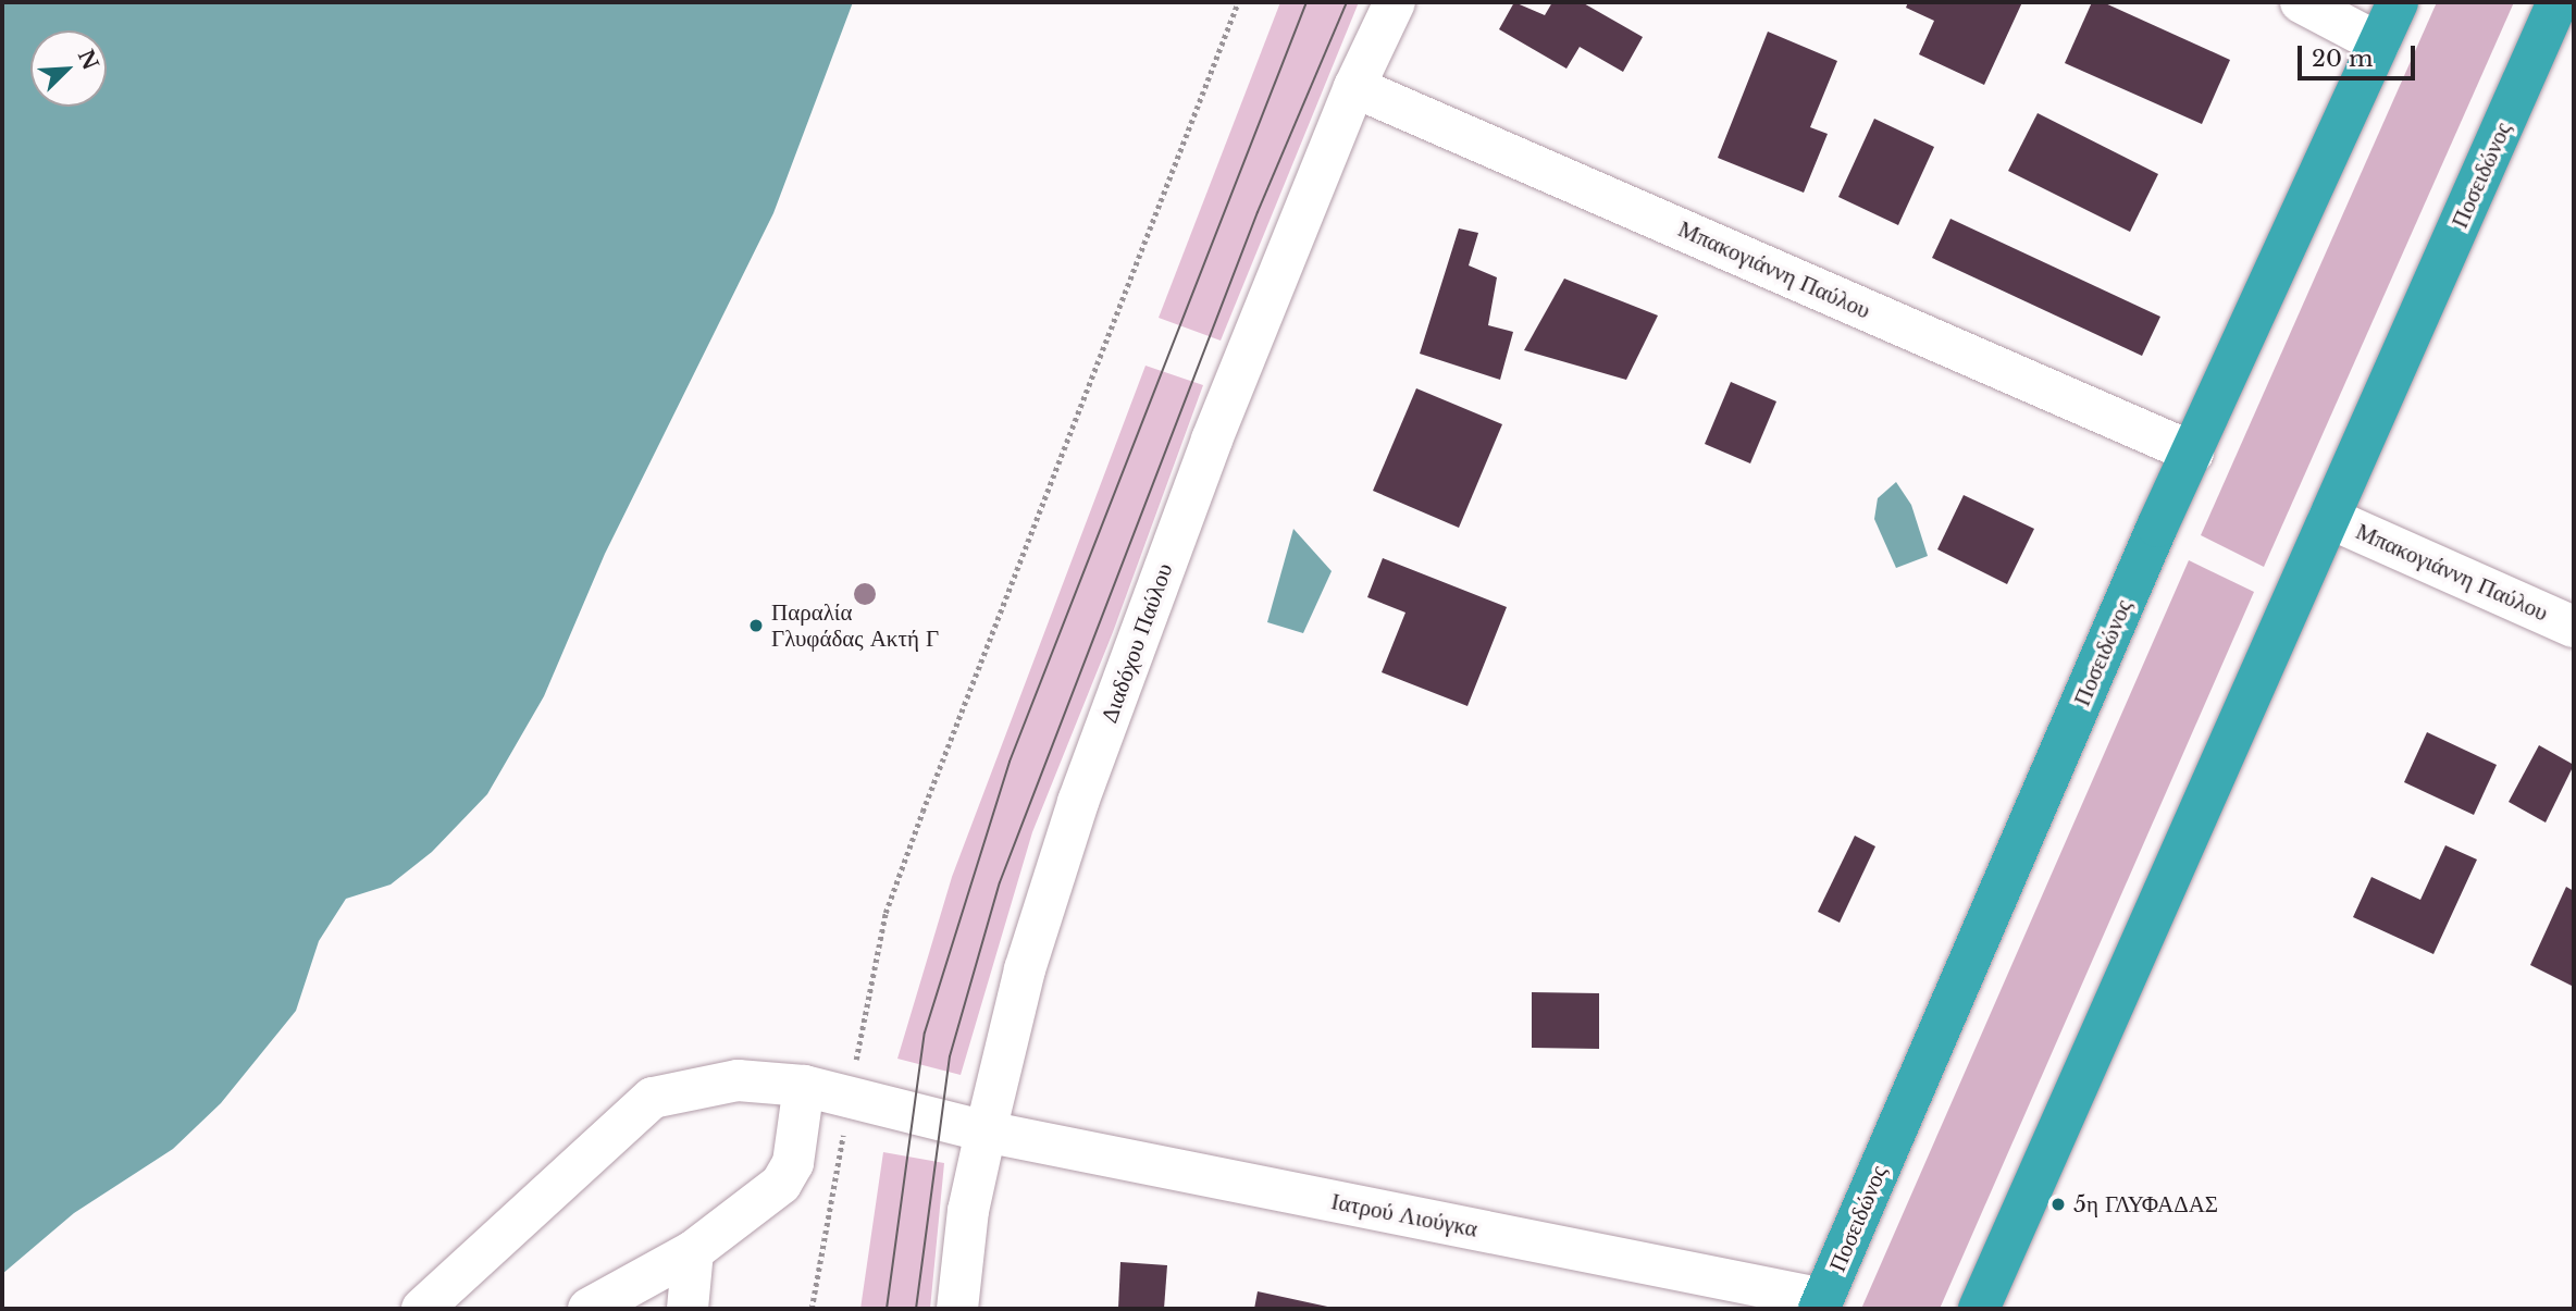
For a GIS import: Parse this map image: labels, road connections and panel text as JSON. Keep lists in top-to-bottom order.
{
  "streets": {
    "highway": ["Ποσειδώνος"],
    "street": ["Μπακογιάννη Παύλου", "Διαδόχου Παύλου", "Ιατρού Λιούγκα"]
  },
  "crossings": [
    ["Ποσειδώνος", "Μπακογιάννη Παύλου"],
    ["Ποσειδώνος", "Ιατρού Λιούγκα"],
    ["Μπακογιάννη Παύλου", "Διαδόχου Παύλου"],
    ["Διαδόχου Παύλου", "Ιατρού Λιούγκα"]
  ],
  "places": ["Παραλία Γλυφάδας Ακτή Γ", "5η ΓΛΥΦΑΔΑΣ"],
  "scale_bar": "20 m",
  "north": "top right"
}
